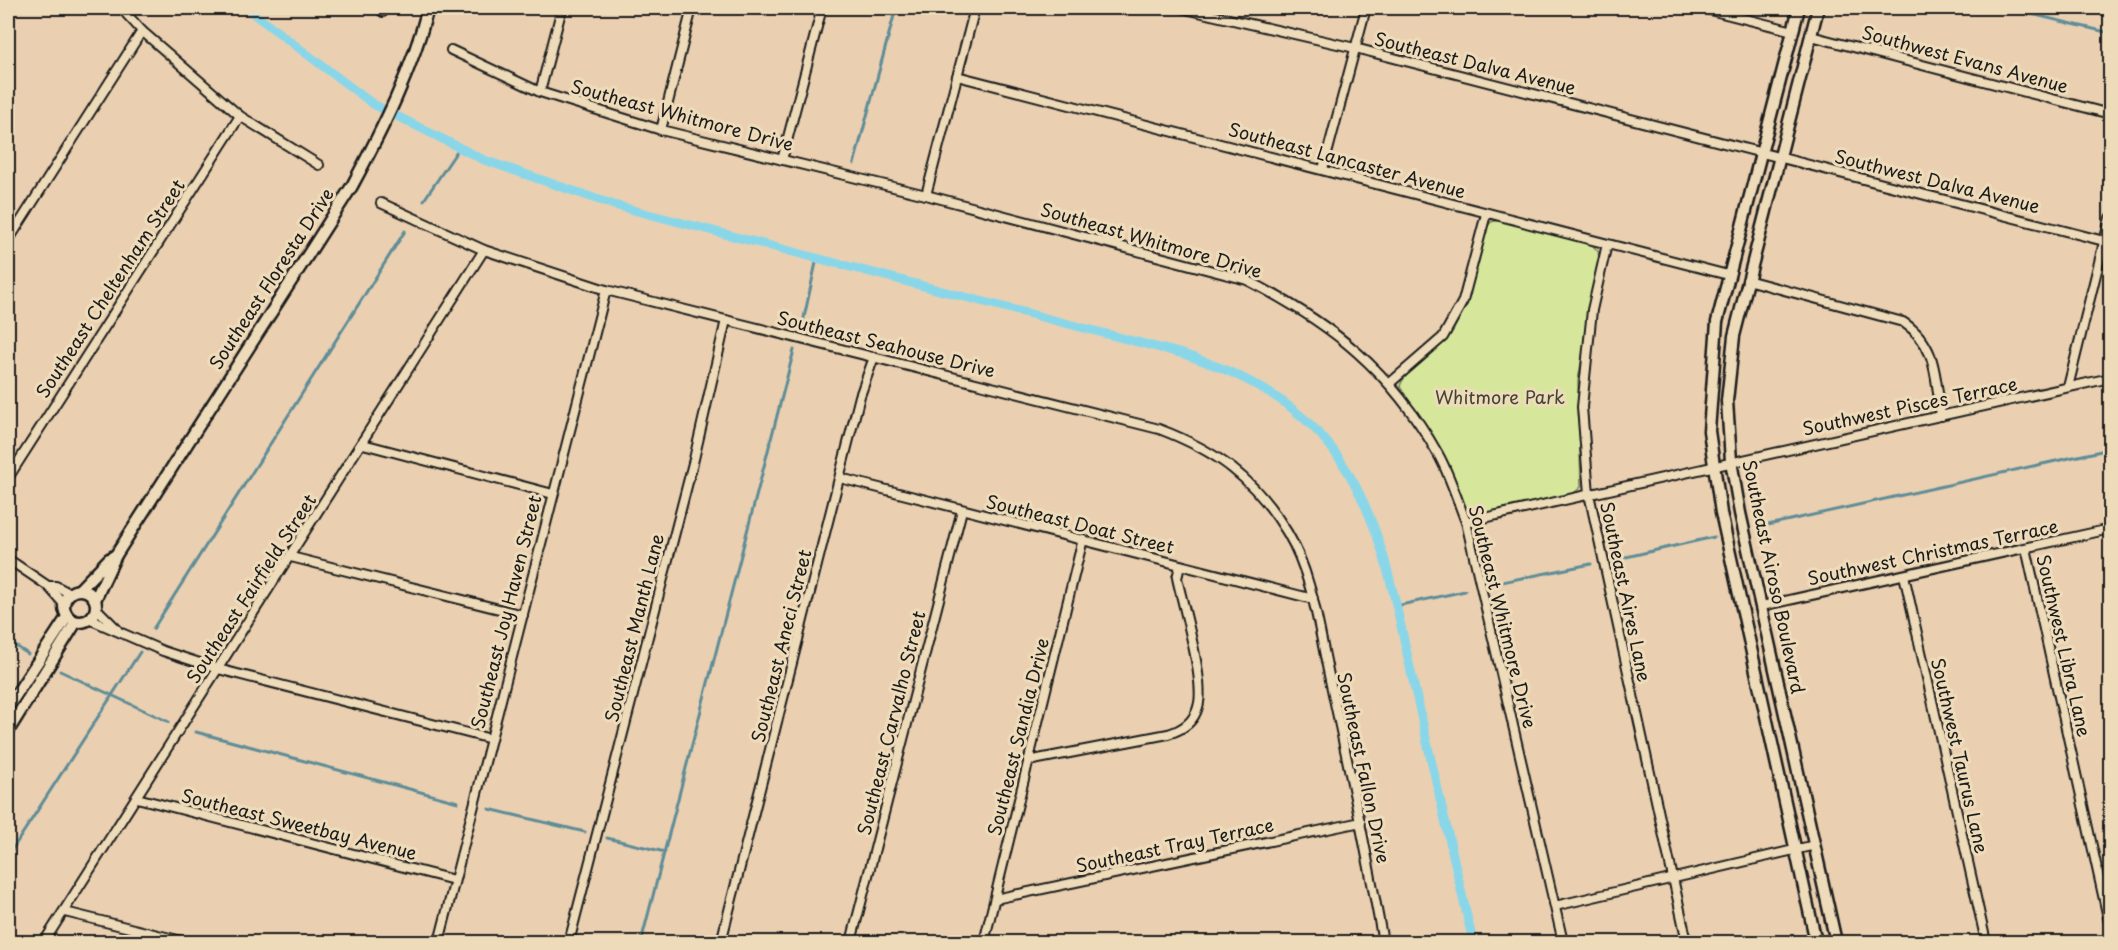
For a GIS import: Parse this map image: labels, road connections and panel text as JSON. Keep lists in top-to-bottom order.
{
  "streets": {
    "main road": ["Southeast Floresta Drive", "Southeast Airoso Boulevard"],
    "street": [
      "Southwest Evans Avenue",
      "Southeast Dalva Avenue",
      "Southeast Whitmore Drive",
      "Southeast Lancaster Avenue",
      "Southwest Dalva Avenue",
      "Southeast Cheltenham Street",
      "Southeast Seahouse Drive",
      "Southwest Pisces Terrace",
      "Southeast Doat Street",
      "Southwest Christmas Terrace",
      "Southeast Fairfield Street",
      "Southeast Aires Lane",
      "Southeast Joy Haven Street",
      "Southeast Manth Lane",
      "Southeast Aneci Street",
      "Southwest Libra Lane",
      "Southeast Carvalho Street",
      "Southeast Sandia Drive",
      "Southwest Taurus Lane",
      "Southeast Fallon Drive",
      "Southeast Sweetbay Avenue",
      "Southeast Tray Terrace"
    ]
  },
  "crossings": [
    ["Southwest Evans Avenue", "Southeast Airoso Boulevard"],
    ["Southeast Dalva Avenue", "Southwest Dalva Avenue"],
    ["Southeast Dalva Avenue", "Southeast Airoso Boulevard"],
    ["Southeast Whitmore Drive", "Southwest Pisces Terrace"],
    ["Southeast Lancaster Avenue", "Southeast Airoso Boulevard"],
    ["Southeast Lancaster Avenue", "Southeast Aires Lane"],
    ["Southwest Dalva Avenue", "Southeast Airoso Boulevard"],
    ["Southeast Seahouse Drive", "Southeast Doat Street"],
    ["Southeast Seahouse Drive", "Southeast Fairfield Street"],
    ["Southeast Seahouse Drive", "Southeast Joy Haven Street"],
    ["Southeast Seahouse Drive", "Southeast Manth Lane"],
    ["Southeast Seahouse Drive", "Southeast Aneci Street"],
    ["Southeast Seahouse Drive", "Southeast Fallon Drive"],
    ["Southwest Pisces Terrace", "Southeast Airoso Boulevard"],
    ["Southwest Pisces Terrace", "Southeast Aires Lane"],
    ["Southeast Doat Street", "Southeast Aneci Street"],
    ["Southeast Doat Street", "Southeast Carvalho Street"],
    ["Southeast Doat Street", "Southeast Sandia Drive"],
    ["Southeast Doat Street", "Southeast Fallon Drive"],
    ["Southwest Christmas Terrace", "Southeast Airoso Boulevard"],
    ["Southwest Christmas Terrace", "Southwest Libra Lane"],
    ["Southwest Christmas Terrace", "Southwest Taurus Lane"],
    ["Southeast Fairfield Street", "Southeast Sweetbay Avenue"],
    ["Southeast Joy Haven Street", "Southeast Sweetbay Avenue"],
    ["Southeast Sandia Drive", "Southeast Tray Terrace"],
    ["Southeast Fallon Drive", "Southeast Tray Terrace"]
  ],
  "parks": ["Whitmore Park"]
}
